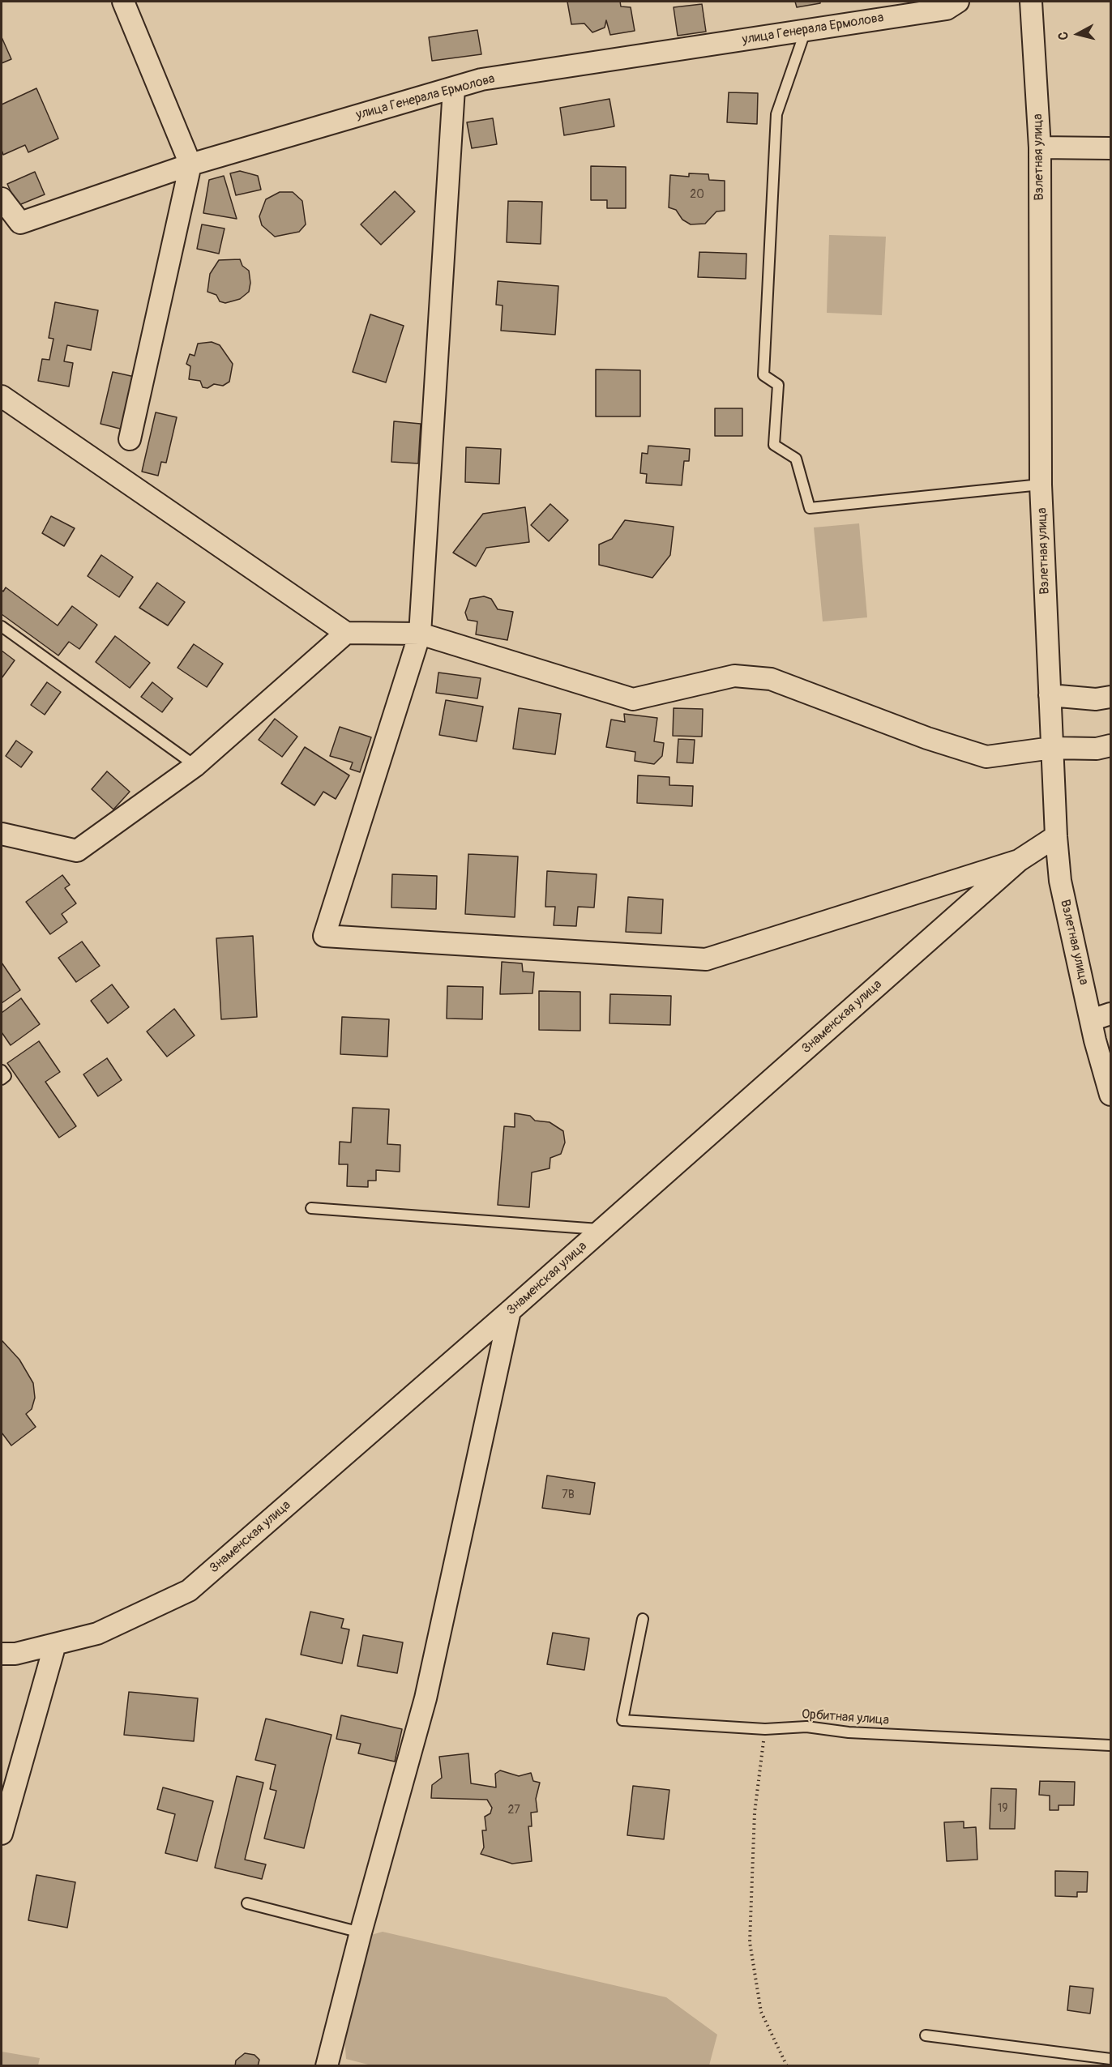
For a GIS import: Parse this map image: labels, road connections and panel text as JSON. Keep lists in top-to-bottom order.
{
  "streets": {
    "street": ["улица Генерала Ермолова", "Взлетная улица", "Знаменская улица"],
    "lane": ["Орбитная улица"]
  },
  "crossings": [
    ["Взлетная улица", "Знаменская улица"]
  ],
  "house_numbers": [
    "20",
    "7В",
    "19",
    "27"
  ],
  "north": "left"
}
